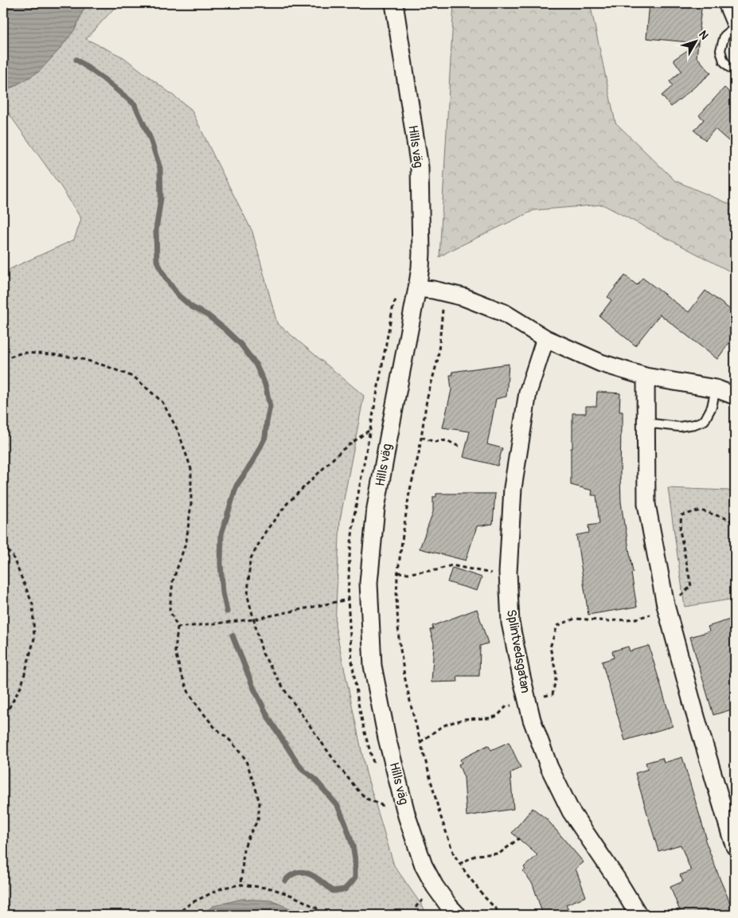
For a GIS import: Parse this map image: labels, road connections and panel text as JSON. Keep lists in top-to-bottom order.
{
  "streets": {
    "street": ["Hills väg", "Splintvedsgatan"]
  },
  "north": "top right"
}
